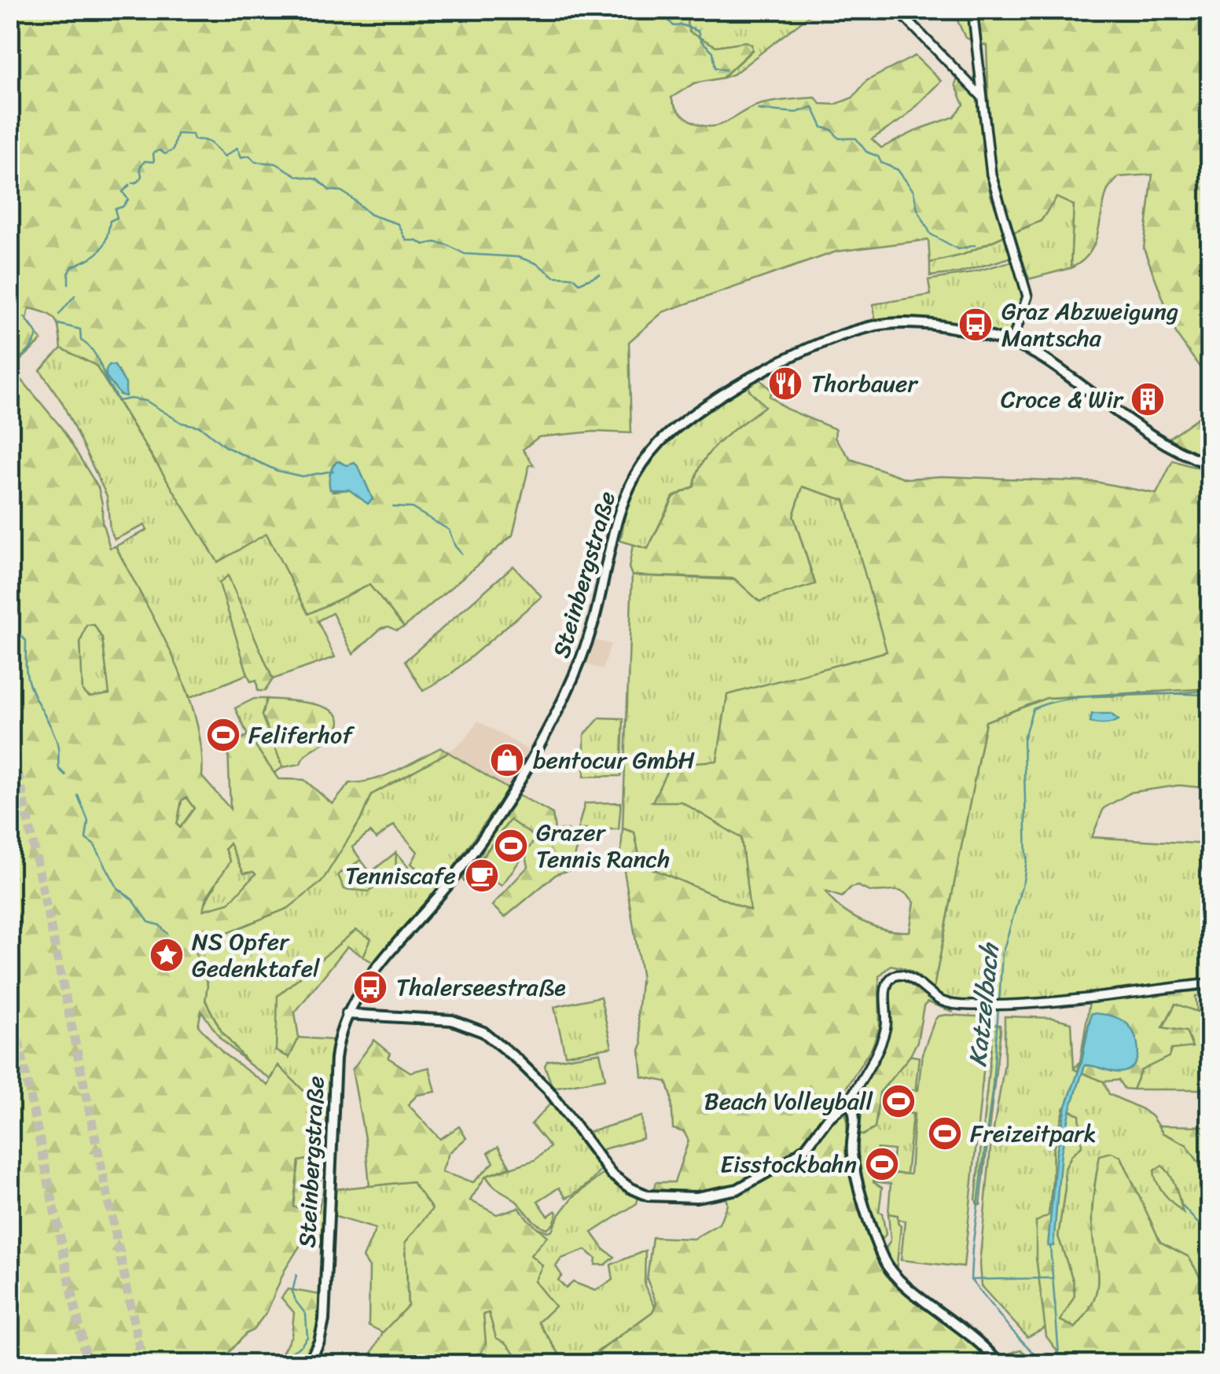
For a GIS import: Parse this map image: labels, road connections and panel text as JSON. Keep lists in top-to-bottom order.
{
  "streets": {
    "main road": ["Steinbergstraße"]
  },
  "water": ["Katzelbach"],
  "places": {
    "bus stop": ["Graz Abzweigung Mantscha", "Thalerseestraße"],
    "restaurant": ["Thorbauer"],
    "building": ["Croce & Wir"],
    "sports": [
      "Feliferhof",
      "Grazer Tennis Ranch",
      "Beach Volleyball",
      "Freizeitpark",
      "Eisstockbahn"
    ],
    "shop": ["bentocur GmbH"],
    "cafe": ["Tenniscafe"],
    "place": ["NS Opfer Gedenktafel"]
  }
}
